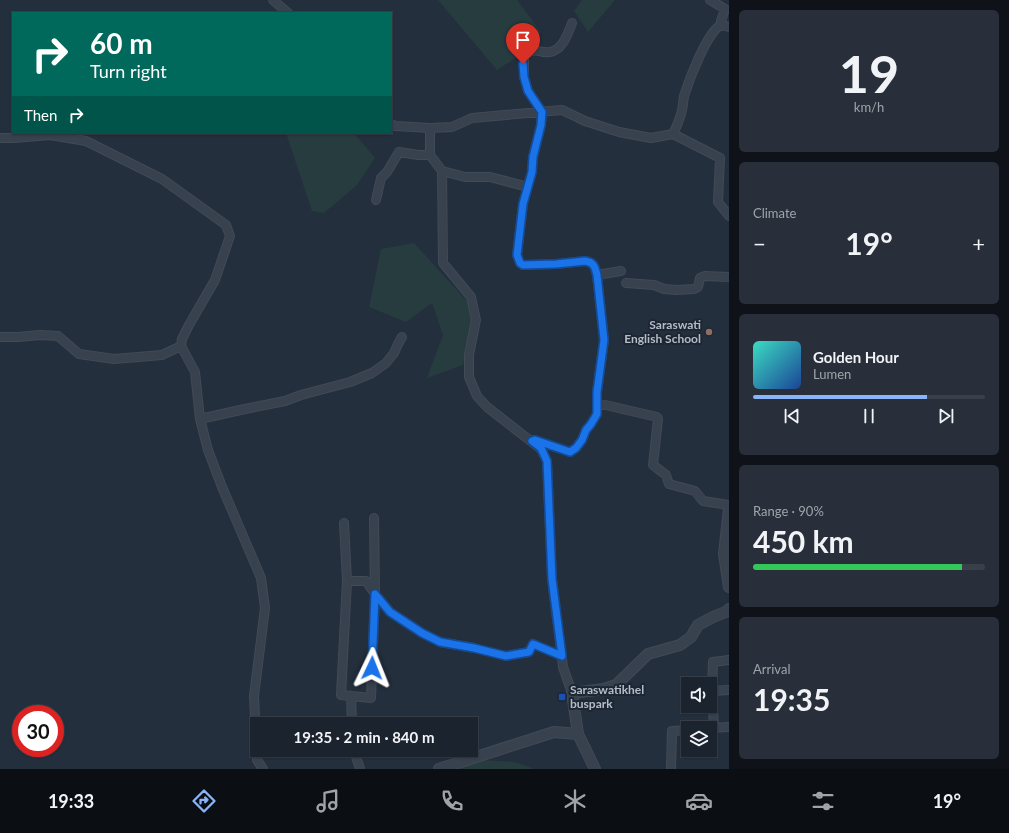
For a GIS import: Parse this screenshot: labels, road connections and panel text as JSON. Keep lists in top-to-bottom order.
{
  "places": {
    "other": ["Saraswati English School"],
    "transit": ["Saraswatikhel buspark"]
  },
  "page": {
    "tile": [
      ["19", "km/h"],
      "Climate",
      ["Range · 90%", "450 km"],
      ["Arrival", "19:35"]
    ],
    "turn": ["60 m", "Turn right"],
    "then": "Then",
    "heat": ["−", "19°", "+"],
    "song": ["Golden Hour", "Lumen"],
    "limit": "30",
    "trip": "19:35 · 2 min · 840 m",
    "tabs": ["19:33", "19°"]
  }
}
